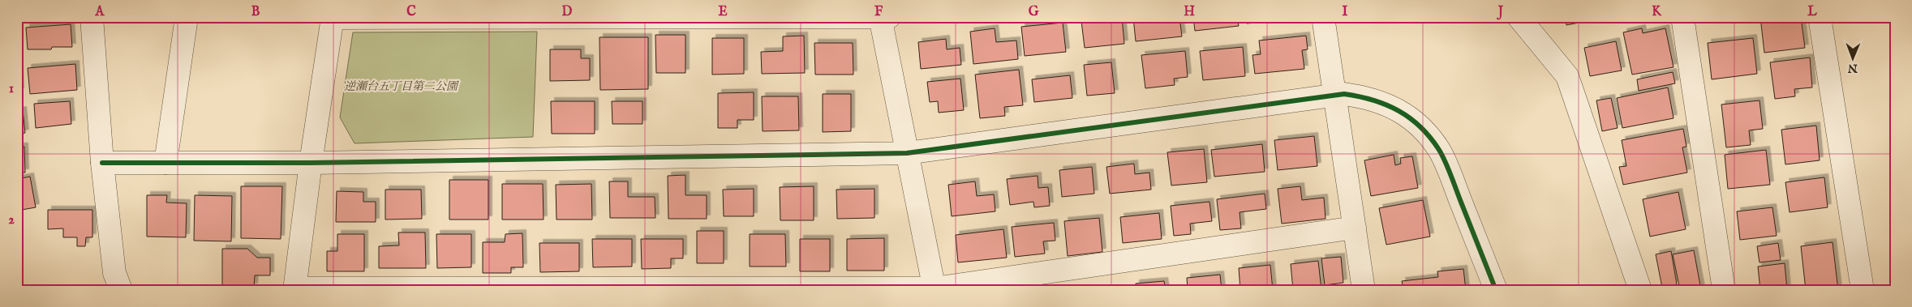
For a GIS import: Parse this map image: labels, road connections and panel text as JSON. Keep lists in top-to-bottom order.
{
  "parks": ["逆瀬台五丁目第二公園"],
  "north": "bottom",
  "grid": {
    "columns": [
      "A",
      "B",
      "C",
      "D",
      "E",
      "F",
      "G",
      "H",
      "I",
      "J",
      "K",
      "L"
    ],
    "rows": ["1", "2"]
  }
}
